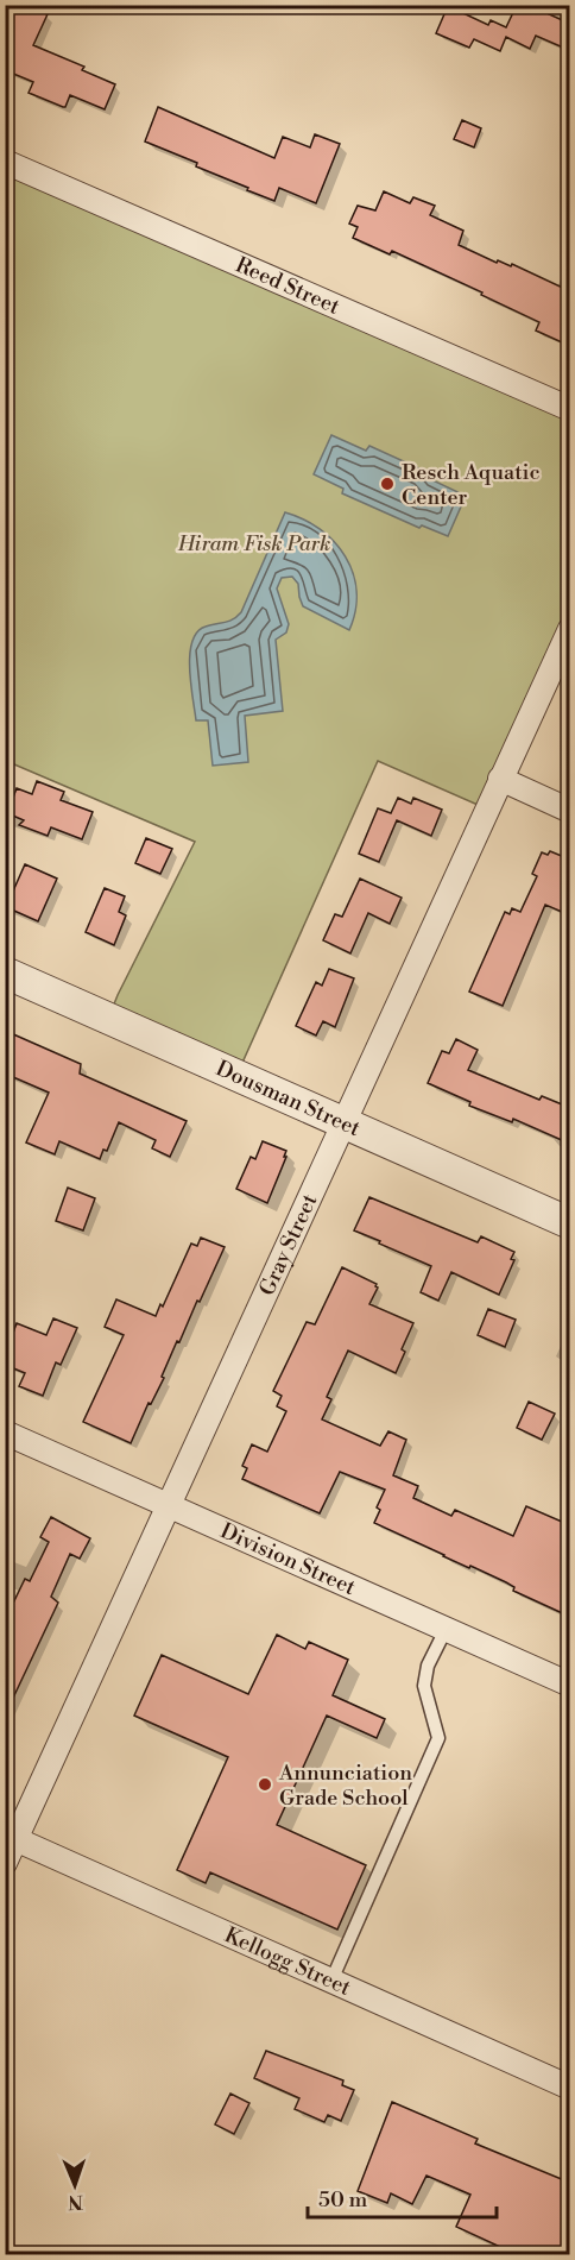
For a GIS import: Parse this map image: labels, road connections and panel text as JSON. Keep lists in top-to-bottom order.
{
  "streets": {
    "street": [
      "Reed Street",
      "Dousman Street",
      "Gray Street",
      "Division Street",
      "Kellogg Street"
    ]
  },
  "crossings": [
    ["Dousman Street", "Gray Street"],
    ["Gray Street", "Division Street"],
    ["Gray Street", "Kellogg Street"]
  ],
  "parks": ["Hiram Fisk Park"],
  "places": ["Resch Aquatic Center", "Annunciation Grade School"],
  "scale_bar": "50 m",
  "north": "bottom"
}
